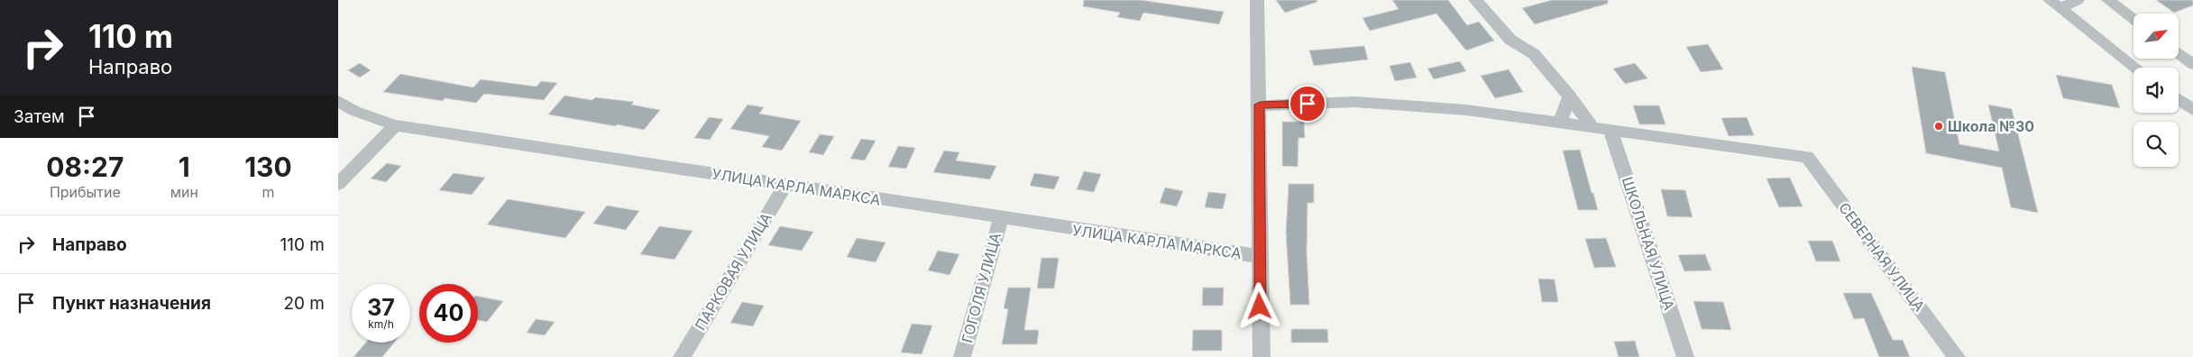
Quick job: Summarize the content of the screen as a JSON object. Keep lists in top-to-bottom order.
{
  "streets": {
    "street": [
      "УЛИЦА КАРЛА МАРКСА",
      "ШКОЛЬНАЯ УЛИЦА",
      "СЕВЕРНАЯ УЛИЦА",
      "ПАРКОВАЯ УЛИЦА",
      "ГОГОЛЯ УЛИЦА"
    ]
  },
  "crossings": [
    ["УЛИЦА КАРЛА МАРКСА", "ПАРКОВАЯ УЛИЦА"],
    ["УЛИЦА КАРЛА МАРКСА", "ГОГОЛЯ УЛИЦА"],
    ["ШКОЛЬНАЯ УЛИЦА", "СЕВЕРНАЯ УЛИЦА"]
  ],
  "places": ["Школа №30"],
  "north": "top right",
  "page": {
    "turn": ["110 m", "Направо"],
    "then": "Затем",
    "eta": [
      "08:27",
      "Прибытие",
      "1",
      "мин",
      "130",
      "m"
    ],
    "list": [
      {
        "name": "Направо",
        "value": "110 m"
      },
      {
        "name": "Пункт назначения",
        "value": "20 m"
      }
    ],
    "speed": "37 km/h",
    "limit": "40"
  }
}
